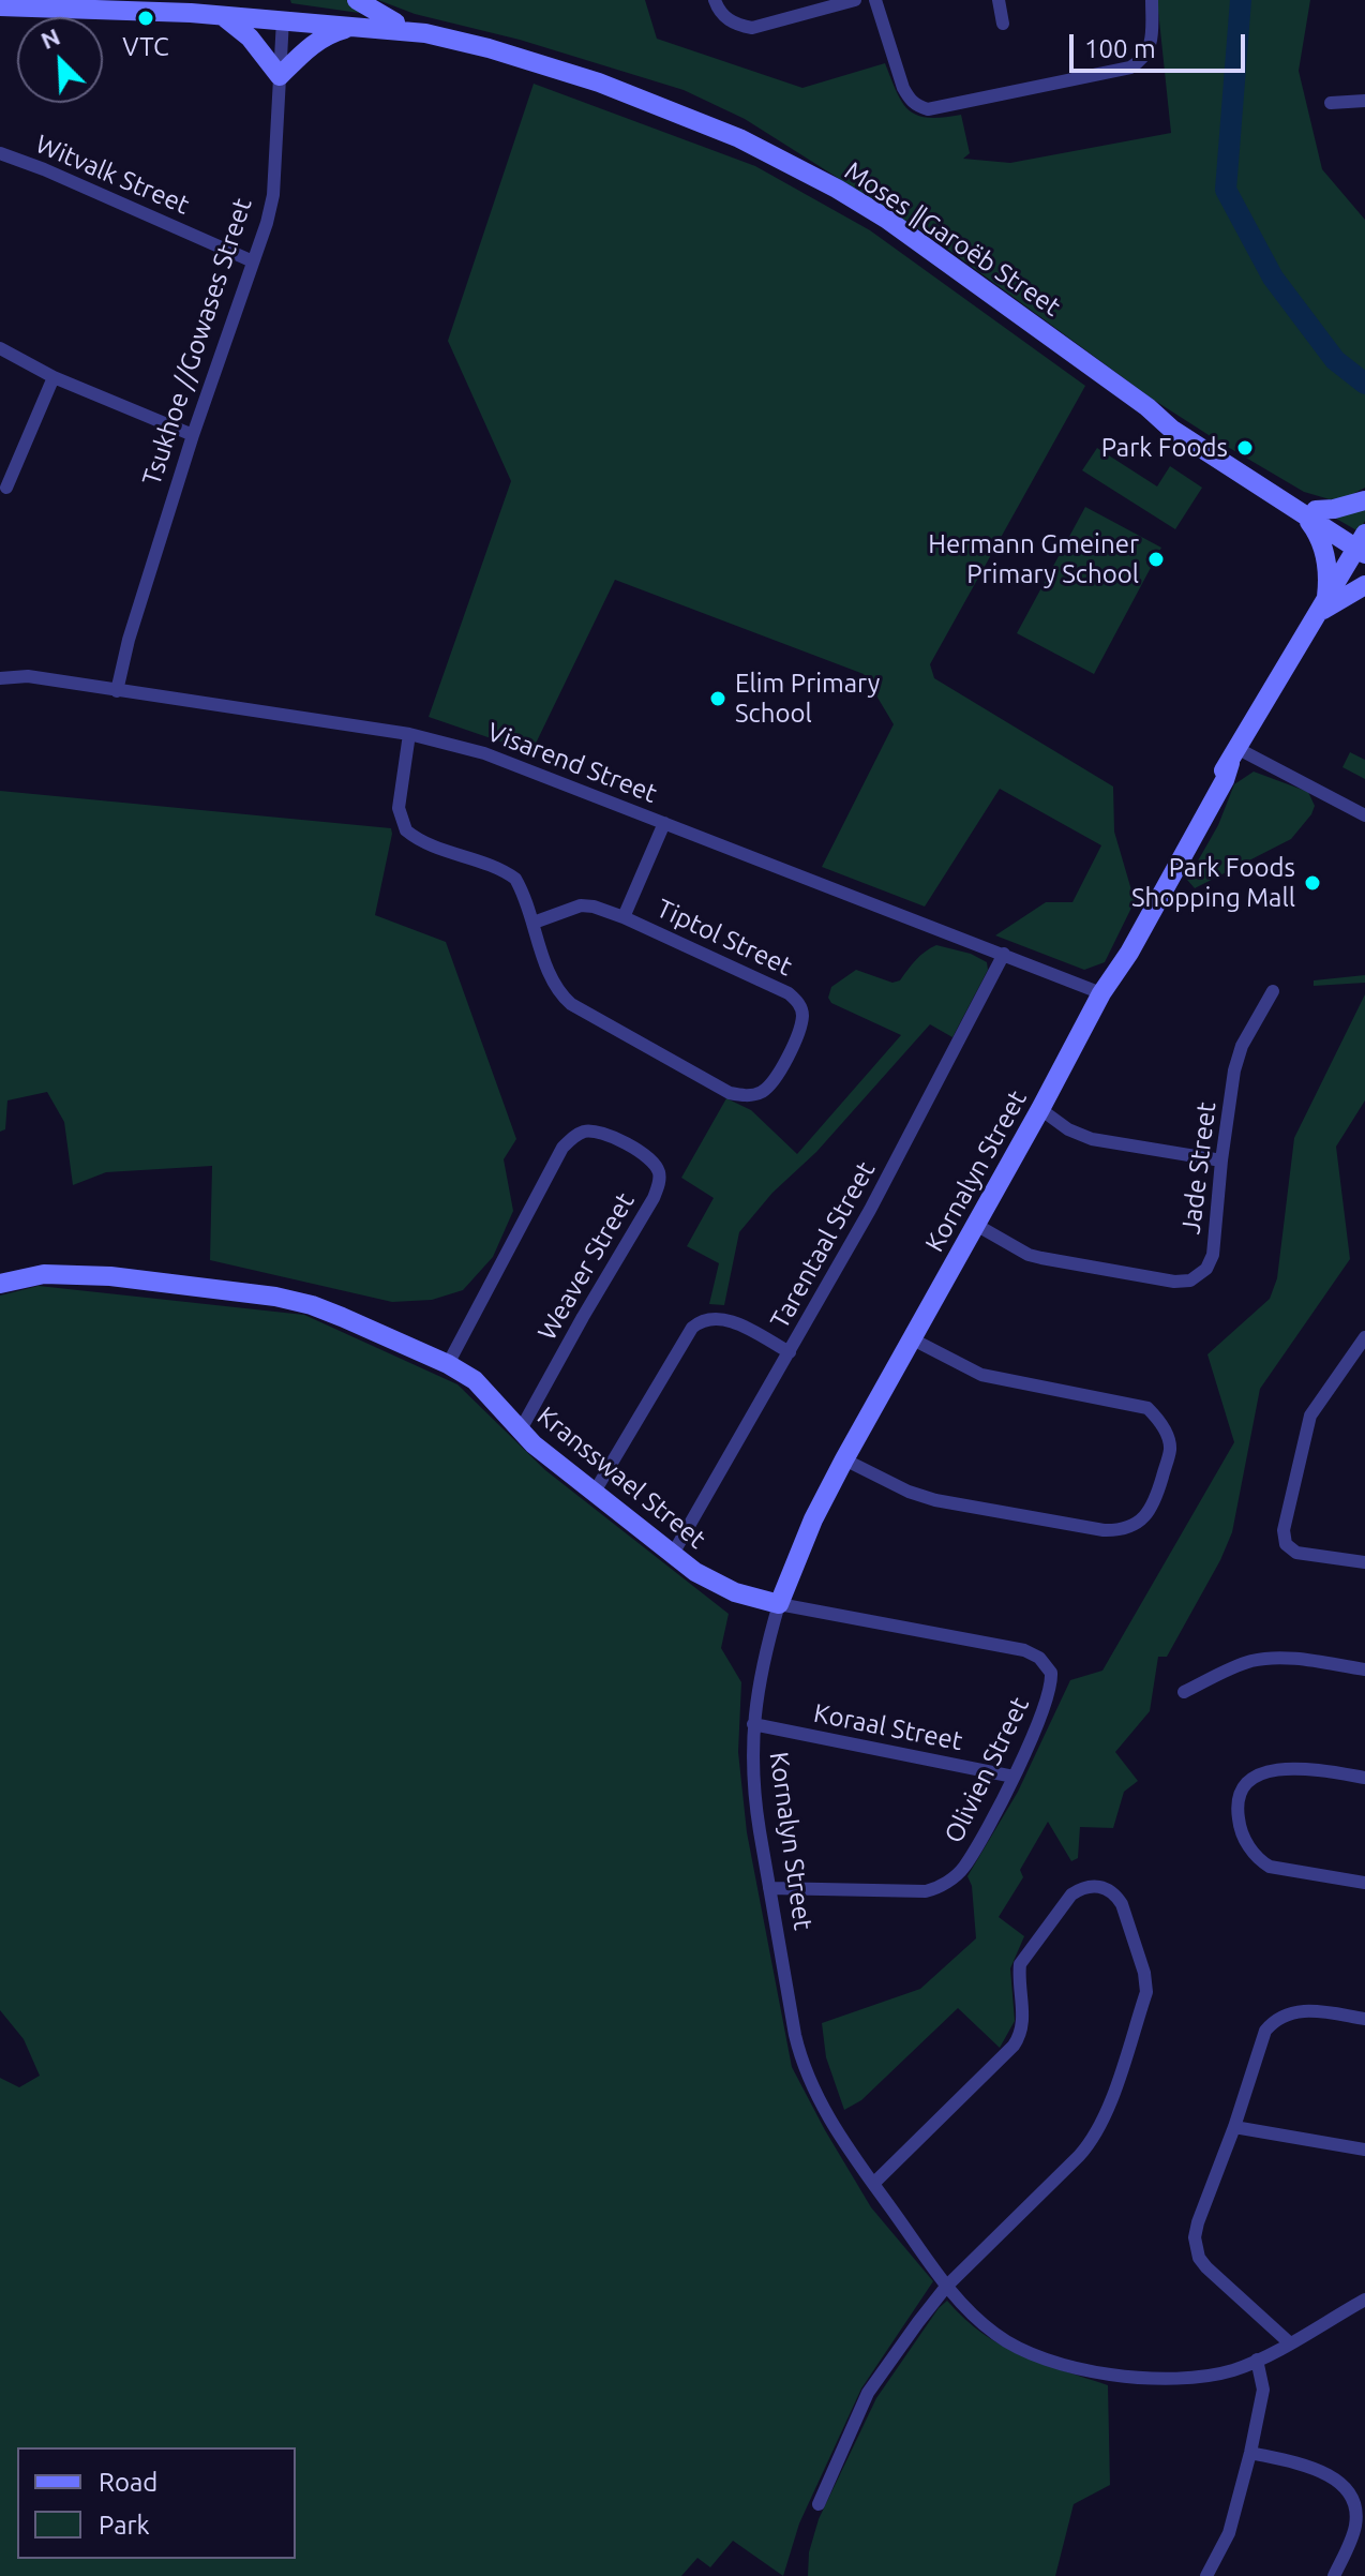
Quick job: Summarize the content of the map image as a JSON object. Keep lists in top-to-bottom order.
{
  "streets": {
    "main road": ["Moses ǁGaroëb Street", "Kornalyn Street", "Kransswael Street"],
    "street": [
      "Witvalk Street",
      "Tsukhoe //Gowases Street",
      "Visarend Street",
      "Tiptol Street",
      "Jade Street",
      "Tarentaal Street",
      "Weaver Street",
      "Koraal Street",
      "Olivien Street"
    ]
  },
  "crossings": [
    ["Witvalk Street", "Tsukhoe //Gowases Street"],
    ["Moses ǁGaroëb Street", "Tsukhoe //Gowases Street"],
    ["Moses ǁGaroëb Street", "Kornalyn Street"],
    ["Tsukhoe //Gowases Street", "Visarend Street"],
    ["Visarend Street", "Tiptol Street"],
    ["Visarend Street", "Kornalyn Street"],
    ["Visarend Street", "Tarentaal Street"],
    ["Jade Street", "Kornalyn Street"],
    ["Kornalyn Street", "Kransswael Street"],
    ["Kornalyn Street", "Koraal Street"],
    ["Kornalyn Street", "Olivien Street"],
    ["Tarentaal Street", "Kransswael Street"],
    ["Weaver Street", "Kransswael Street"],
    ["Kransswael Street", "Olivien Street"],
    ["Koraal Street", "Olivien Street"]
  ],
  "places": [
    "VTC",
    "Park Foods",
    "Hermann Gmeiner Primary School",
    "Elim Primary School",
    "Park Foods Shopping Mall"
  ],
  "legend": ["Road", "Park"],
  "scale_bar": "100 m",
  "north": "top left"
}
